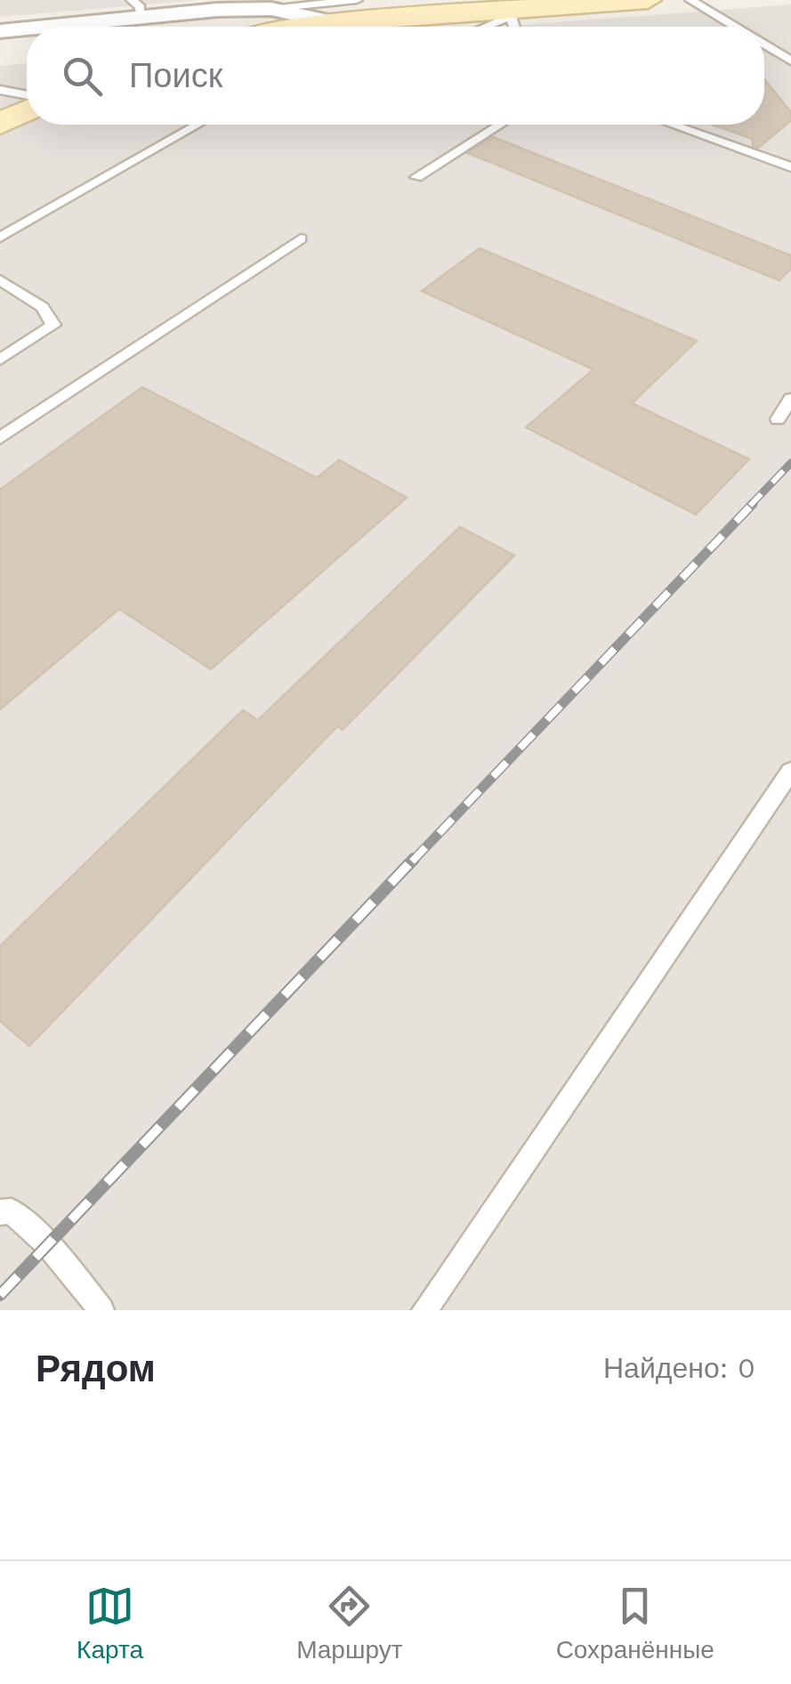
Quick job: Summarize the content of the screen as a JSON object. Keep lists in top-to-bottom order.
{
  "page": {
    "search": "Поиск",
    "heading": ["Рядом", "Найдено: 0"],
    "nav": ["Карта", "Маршрут", "Сохранённые"]
  }
}
